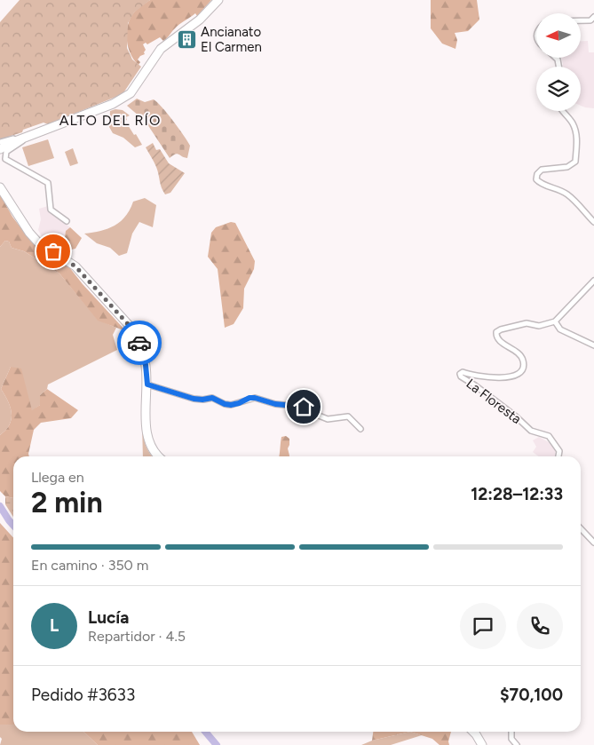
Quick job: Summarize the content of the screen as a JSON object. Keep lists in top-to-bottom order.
{
  "streets": {
    "street": ["La Floresta"]
  },
  "districts": ["ALTO DEL RÍO"],
  "places": {
    "building": ["Ancianato El Carmen"]
  },
  "north": "left",
  "page": {
    "heading": ["2 min", "Llega en", "12:28–12:33"],
    "panel": [
      "Lucía",
      "Repartidor · 4.5",
      "Pedido #3633",
      "$70,100"
    ],
    "bar": "En camino · 350 m",
    "round": "L"
  }
}
